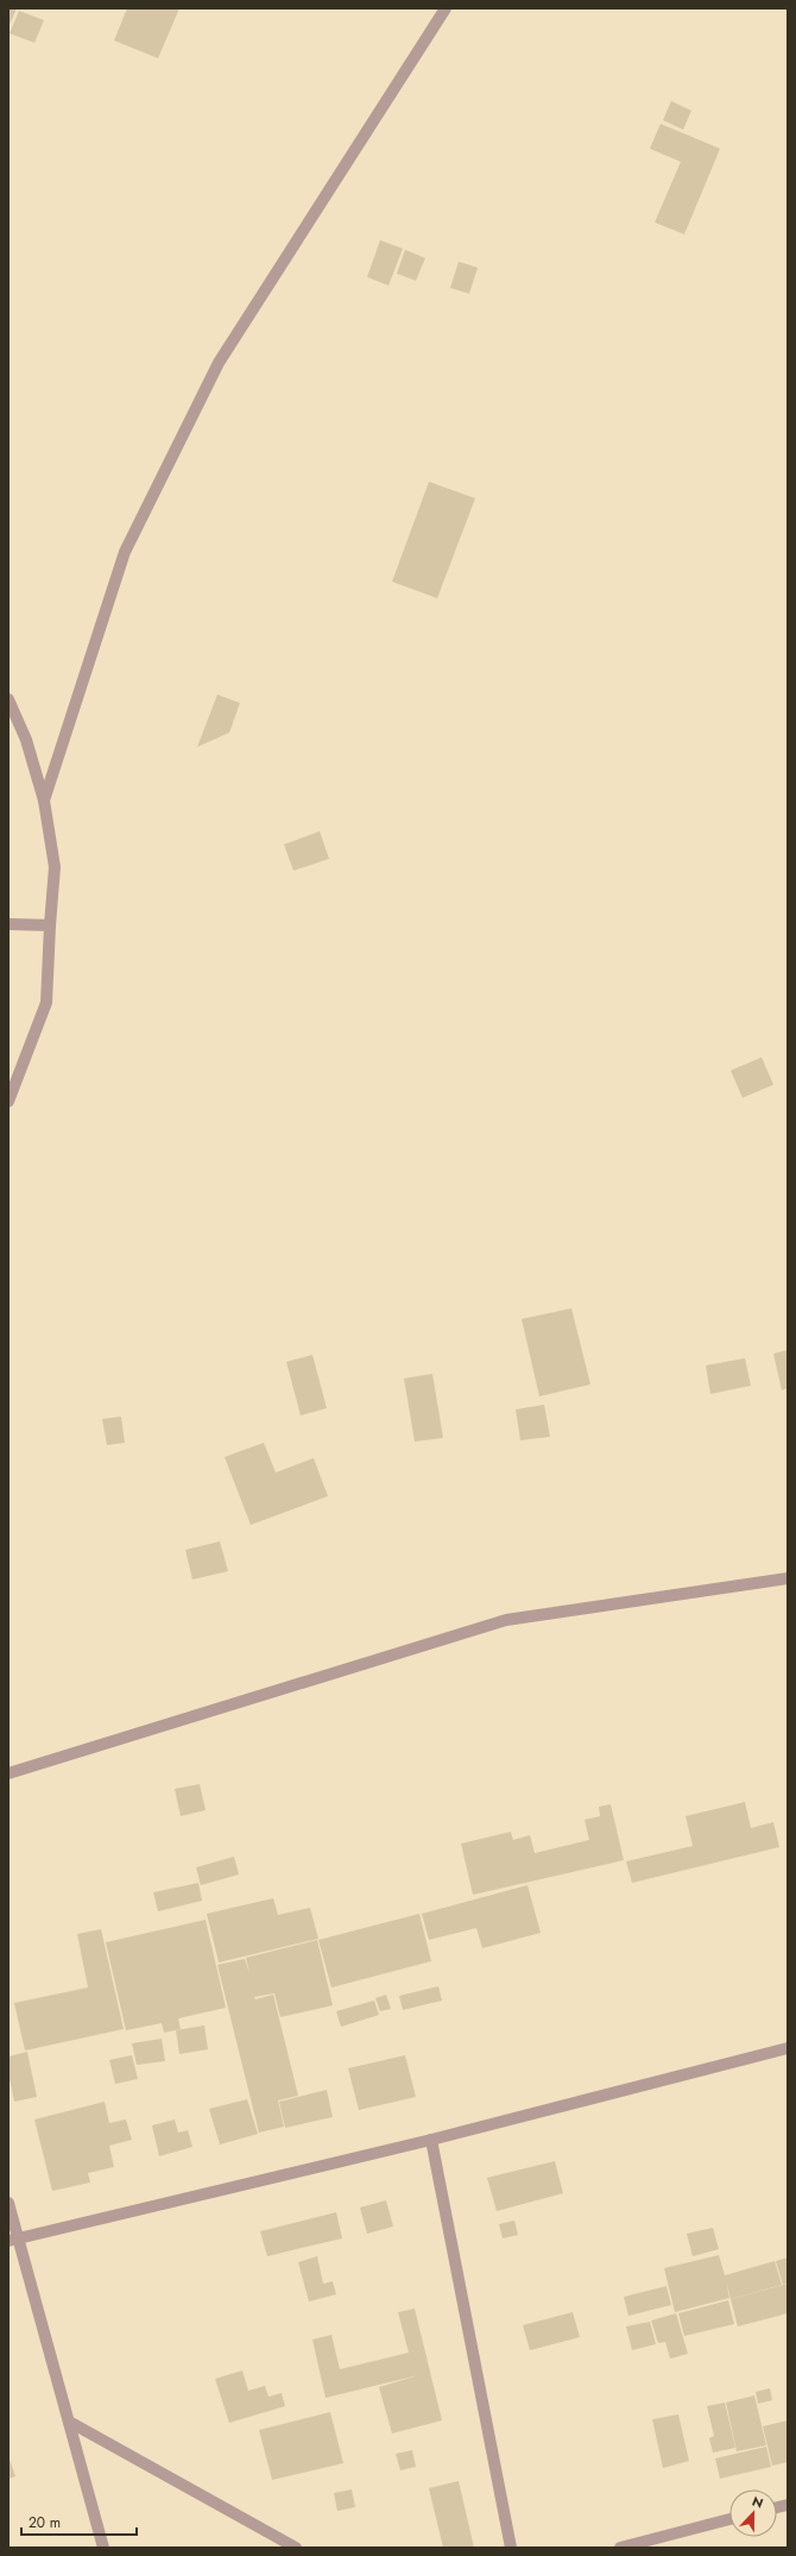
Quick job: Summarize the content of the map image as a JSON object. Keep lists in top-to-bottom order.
{
  "scale_bar": "20 m",
  "north": "top"
}
